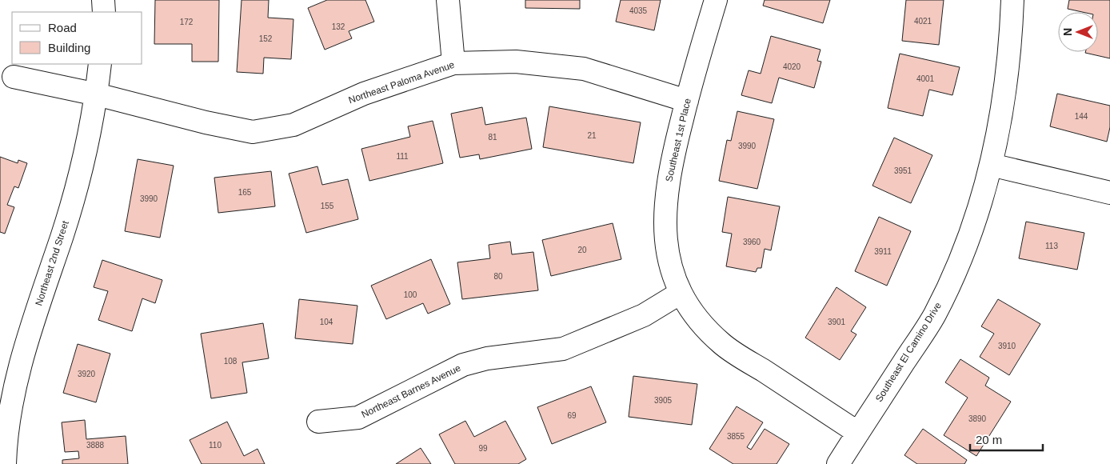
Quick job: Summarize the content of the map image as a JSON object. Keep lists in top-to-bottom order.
{
  "streets": {
    "street": [
      "Northeast Paloma Avenue",
      "Southeast 1st Place",
      "Northeast 2nd Street",
      "Southeast El Camino Drive",
      "Northeast Barnes Avenue"
    ]
  },
  "crossings": [
    ["Northeast Paloma Avenue", "Southeast 1st Place"],
    ["Northeast Paloma Avenue", "Northeast 2nd Street"],
    ["Southeast 1st Place", "Southeast El Camino Drive"],
    ["Southeast 1st Place", "Northeast Barnes Avenue"]
  ],
  "house_numbers": [
    "4035",
    "4021",
    "172",
    "132",
    "152",
    "4020",
    "4001",
    "144",
    "21",
    "81",
    "3990",
    "111",
    "3951",
    "165",
    "3990",
    "155",
    "3960",
    "113",
    "20",
    "3911",
    "80",
    "100",
    "104",
    "3901",
    "3910",
    "108",
    "3920",
    "3905",
    "69",
    "3890",
    "3855",
    "3888",
    "110",
    "99"
  ],
  "legend": ["Road", "Building"],
  "scale_bar": "20 m",
  "north": "left"
}
